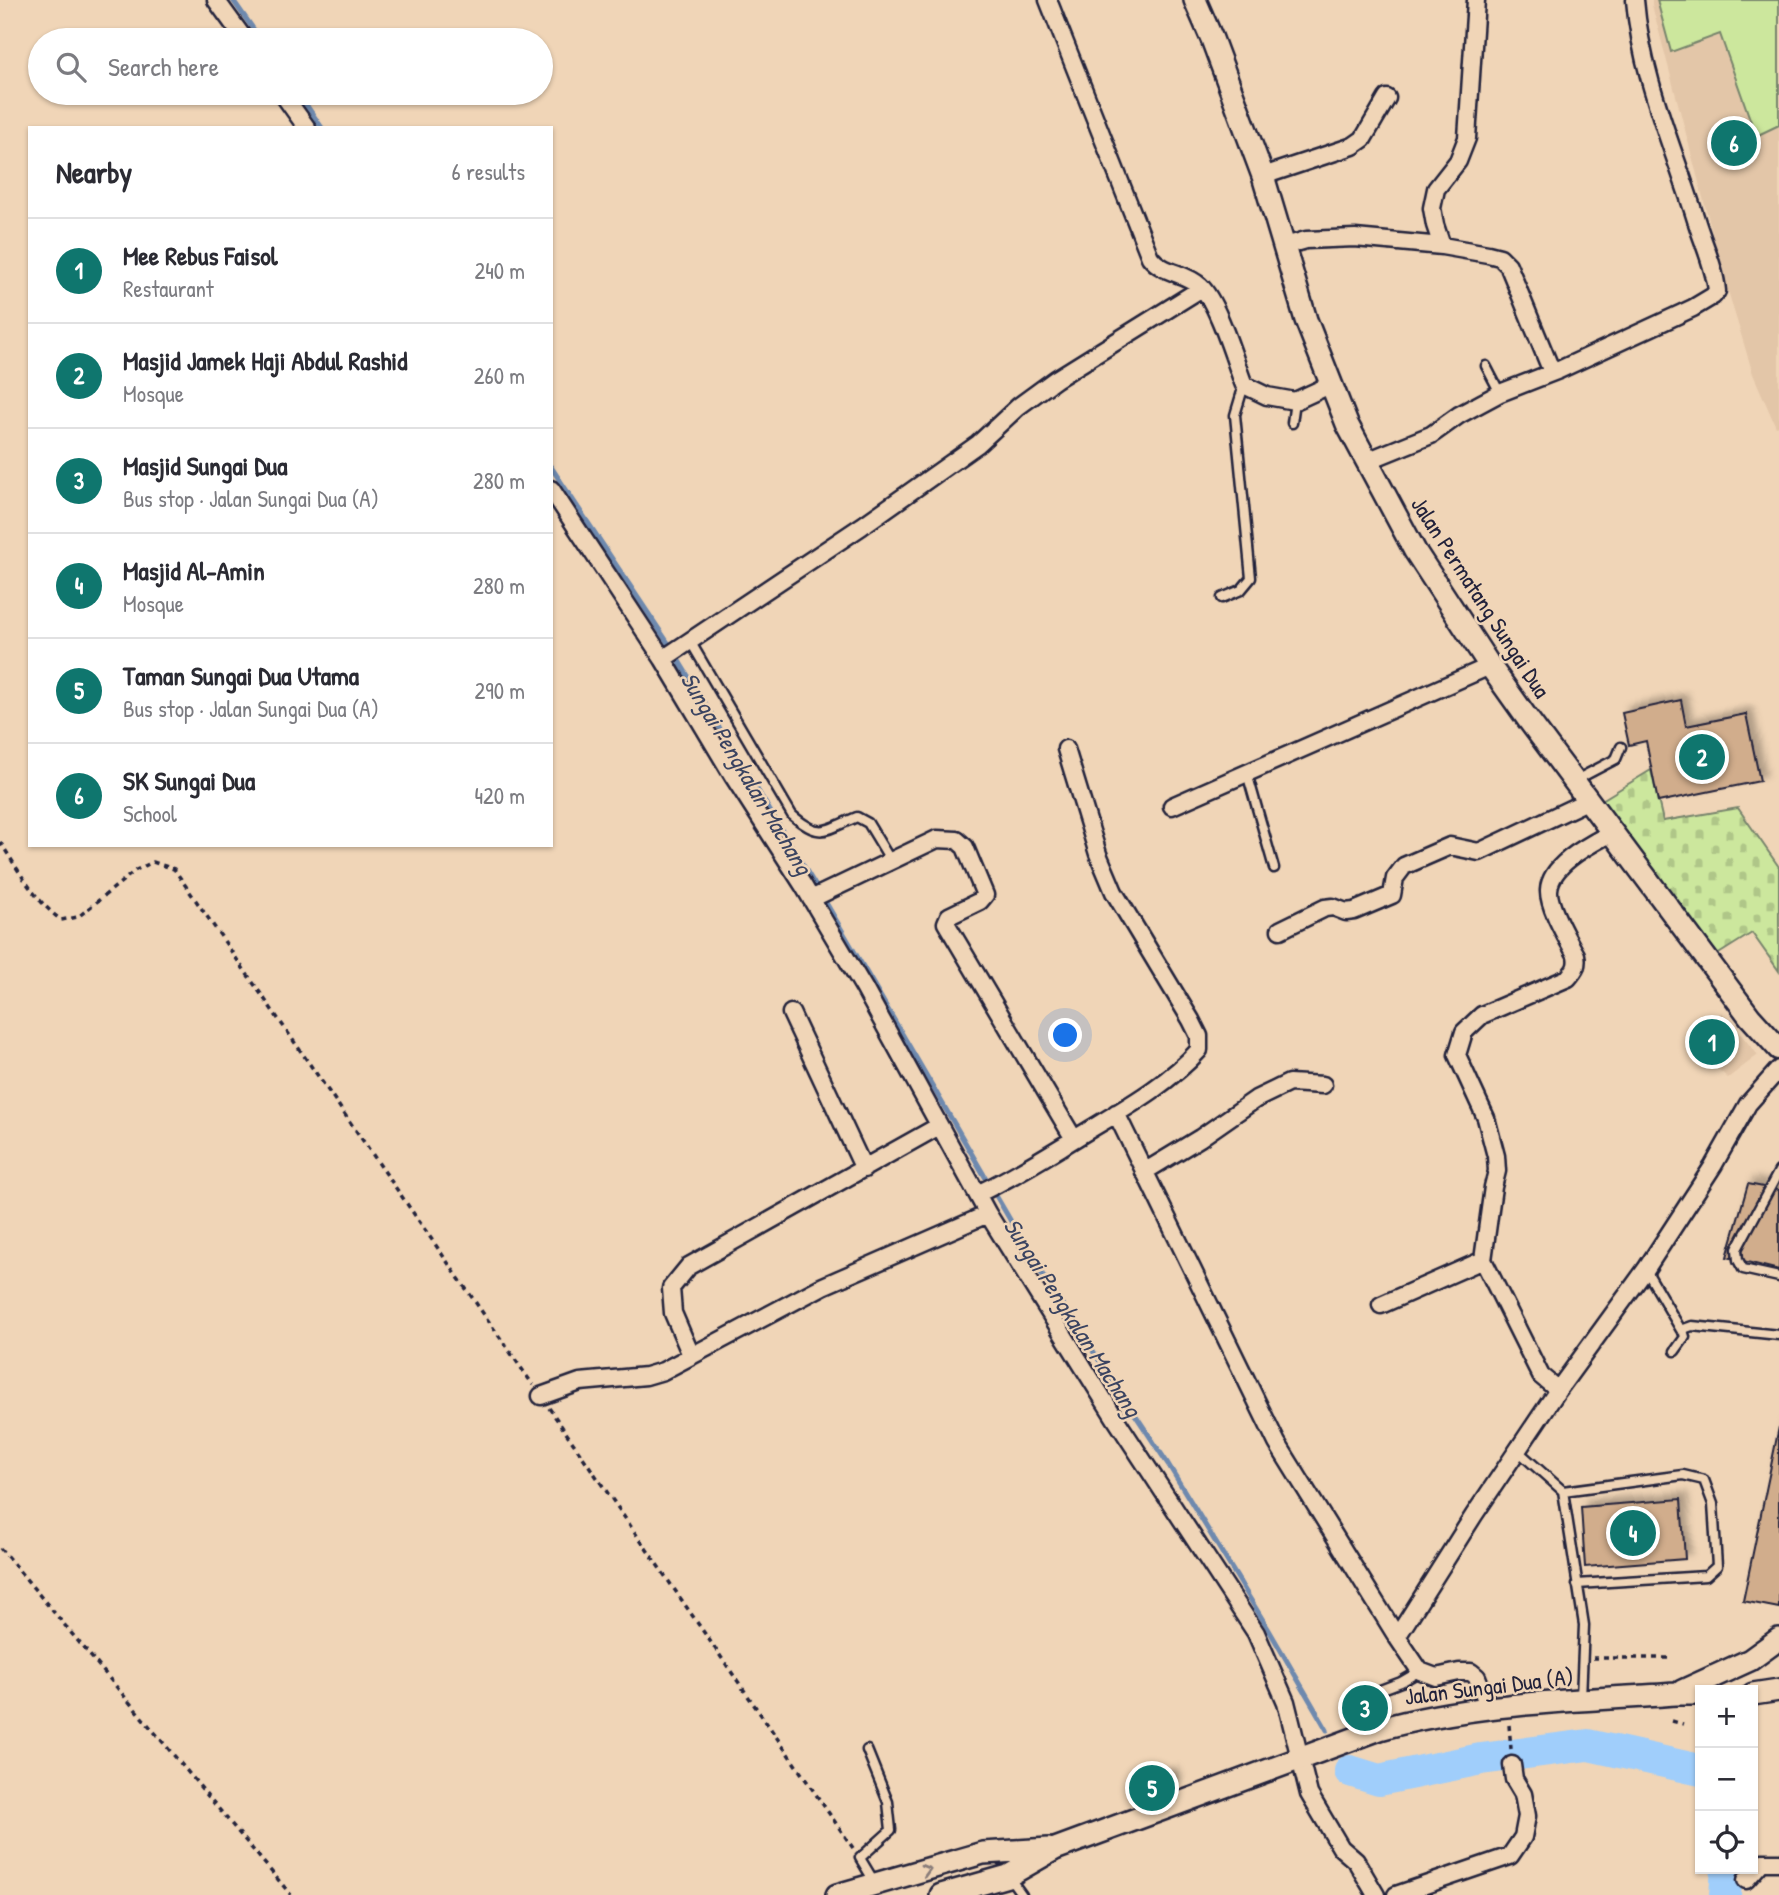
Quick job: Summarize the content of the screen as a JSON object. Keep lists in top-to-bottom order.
{
  "streets": {
    "main road": ["Jalan Permatang Sungai Dua", "Jalan Sungai Dua (A)"]
  },
  "water": ["Sungai Pengkalan Machang"],
  "page": {
    "search": "Search here",
    "pins": [
      "6",
      "2",
      "1",
      "4",
      "3",
      "5"
    ],
    "heading": ["Nearby", "6 results"],
    "list": [
      {
        "mark": "1",
        "name": "Mee Rebus Faisol",
        "note": "Restaurant",
        "value": "240 m"
      },
      {
        "mark": "2",
        "name": "Masjid Jamek Haji Abdul Rashid",
        "note": "Mosque",
        "value": "260 m"
      },
      {
        "mark": "3",
        "name": "Masjid Sungai Dua",
        "note": "Bus stop · Jalan Sungai Dua (A)",
        "value": "280 m"
      },
      {
        "mark": "4",
        "name": "Masjid Al-Amin",
        "note": "Mosque",
        "value": "280 m"
      },
      {
        "mark": "5",
        "name": "Taman Sungai Dua Utama",
        "note": "Bus stop · Jalan Sungai Dua (A)",
        "value": "290 m"
      },
      {
        "mark": "6",
        "name": "SK Sungai Dua",
        "note": "School",
        "value": "420 m"
      }
    ],
    "map_buttons": ["+", "−"]
  }
}
